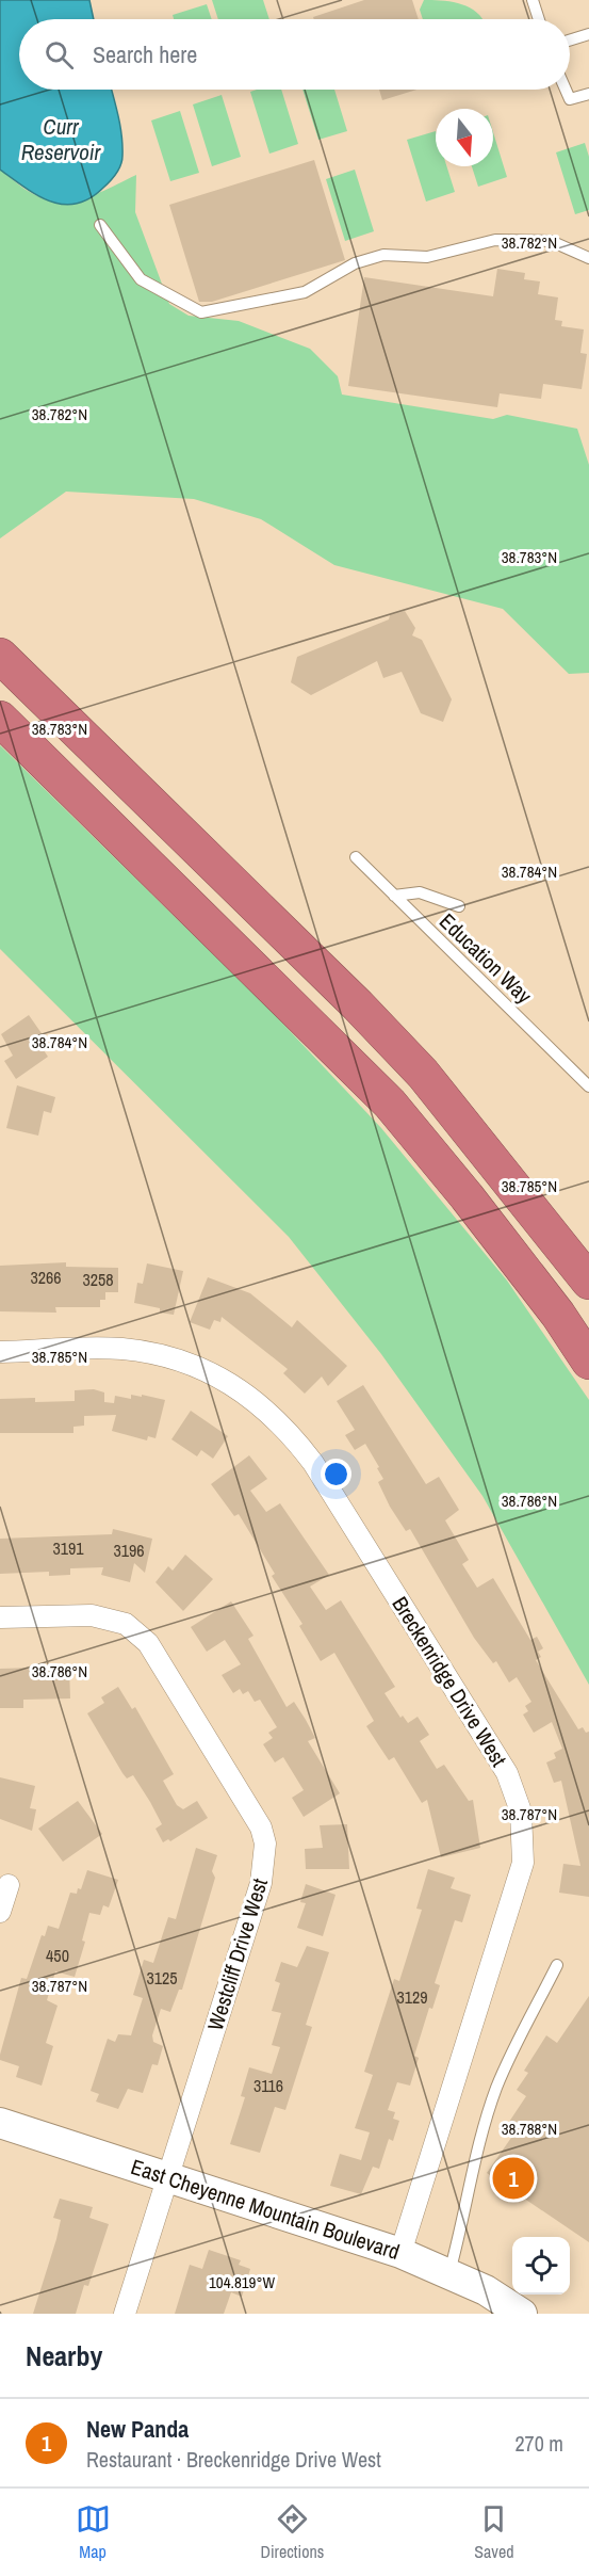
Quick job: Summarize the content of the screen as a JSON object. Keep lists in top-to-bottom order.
{
  "streets": {
    "street": ["Breckenridge Drive West", "Westcliff Drive West", "East Cheyenne Mountain Boulevard"],
    "lane": ["Education Way"]
  },
  "crossings": [
    ["Breckenridge Drive West", "East Cheyenne Mountain Boulevard"],
    ["Westcliff Drive West", "East Cheyenne Mountain Boulevard"]
  ],
  "water": ["Curr Reservoir"],
  "house_numbers": [
    "3266",
    "3258",
    "3191",
    "3196",
    "450",
    "3125",
    "3129",
    "3116"
  ],
  "north": "bottom",
  "page": {
    "search": "Search here",
    "pins": "1",
    "heading": "Nearby",
    "list": [
      {
        "mark": "1",
        "name": "New Panda",
        "note": "Restaurant · Breckenridge Drive West",
        "value": "270 m"
      }
    ],
    "nav": ["Map", "Directions", "Saved"]
  },
  "coordinates": [
    "38.782°N",
    "38.783°N",
    "38.784°N",
    "38.785°N",
    "38.786°N",
    "38.787°N",
    "38.788°N",
    "104.819°W"
  ]
}
